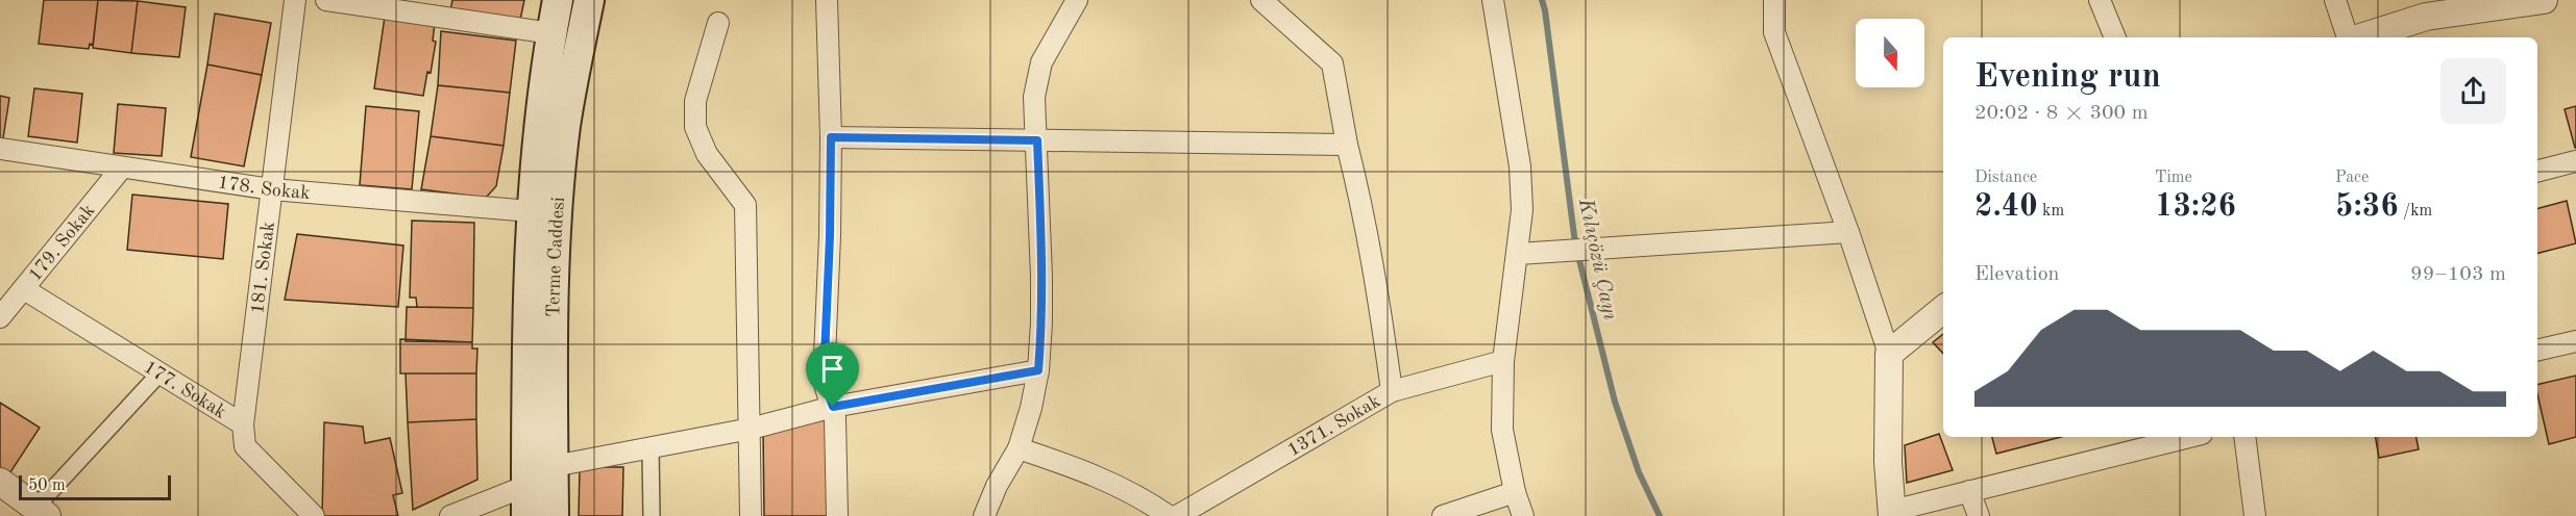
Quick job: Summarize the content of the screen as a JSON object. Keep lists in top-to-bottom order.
{
  "streets": {
    "main road": ["Terme Caddesi"],
    "street": [
      "178. Sokak",
      "179. Sokak",
      "181. Sokak",
      "177. Sokak",
      "1371. Sokak"
    ]
  },
  "crossings": [
    ["178. Sokak", "179. Sokak"],
    ["178. Sokak", "Terme Caddesi"],
    ["178. Sokak", "181. Sokak"],
    ["179. Sokak", "177. Sokak"],
    ["181. Sokak", "177. Sokak"]
  ],
  "water": ["Kılıçözü Çayı"],
  "scale_bar": "50 m",
  "north": "bottom",
  "page": {
    "heading": ["Evening run", "20:02 · 8 × 300 m"],
    "stats": [
      ["Distance", "2.40 km"],
      ["Time", "13:26"],
      ["Pace", "5:36 /km"]
    ],
    "chart": ["Elevation", "99–103 m"],
    "scale": "50 m"
  }
}
